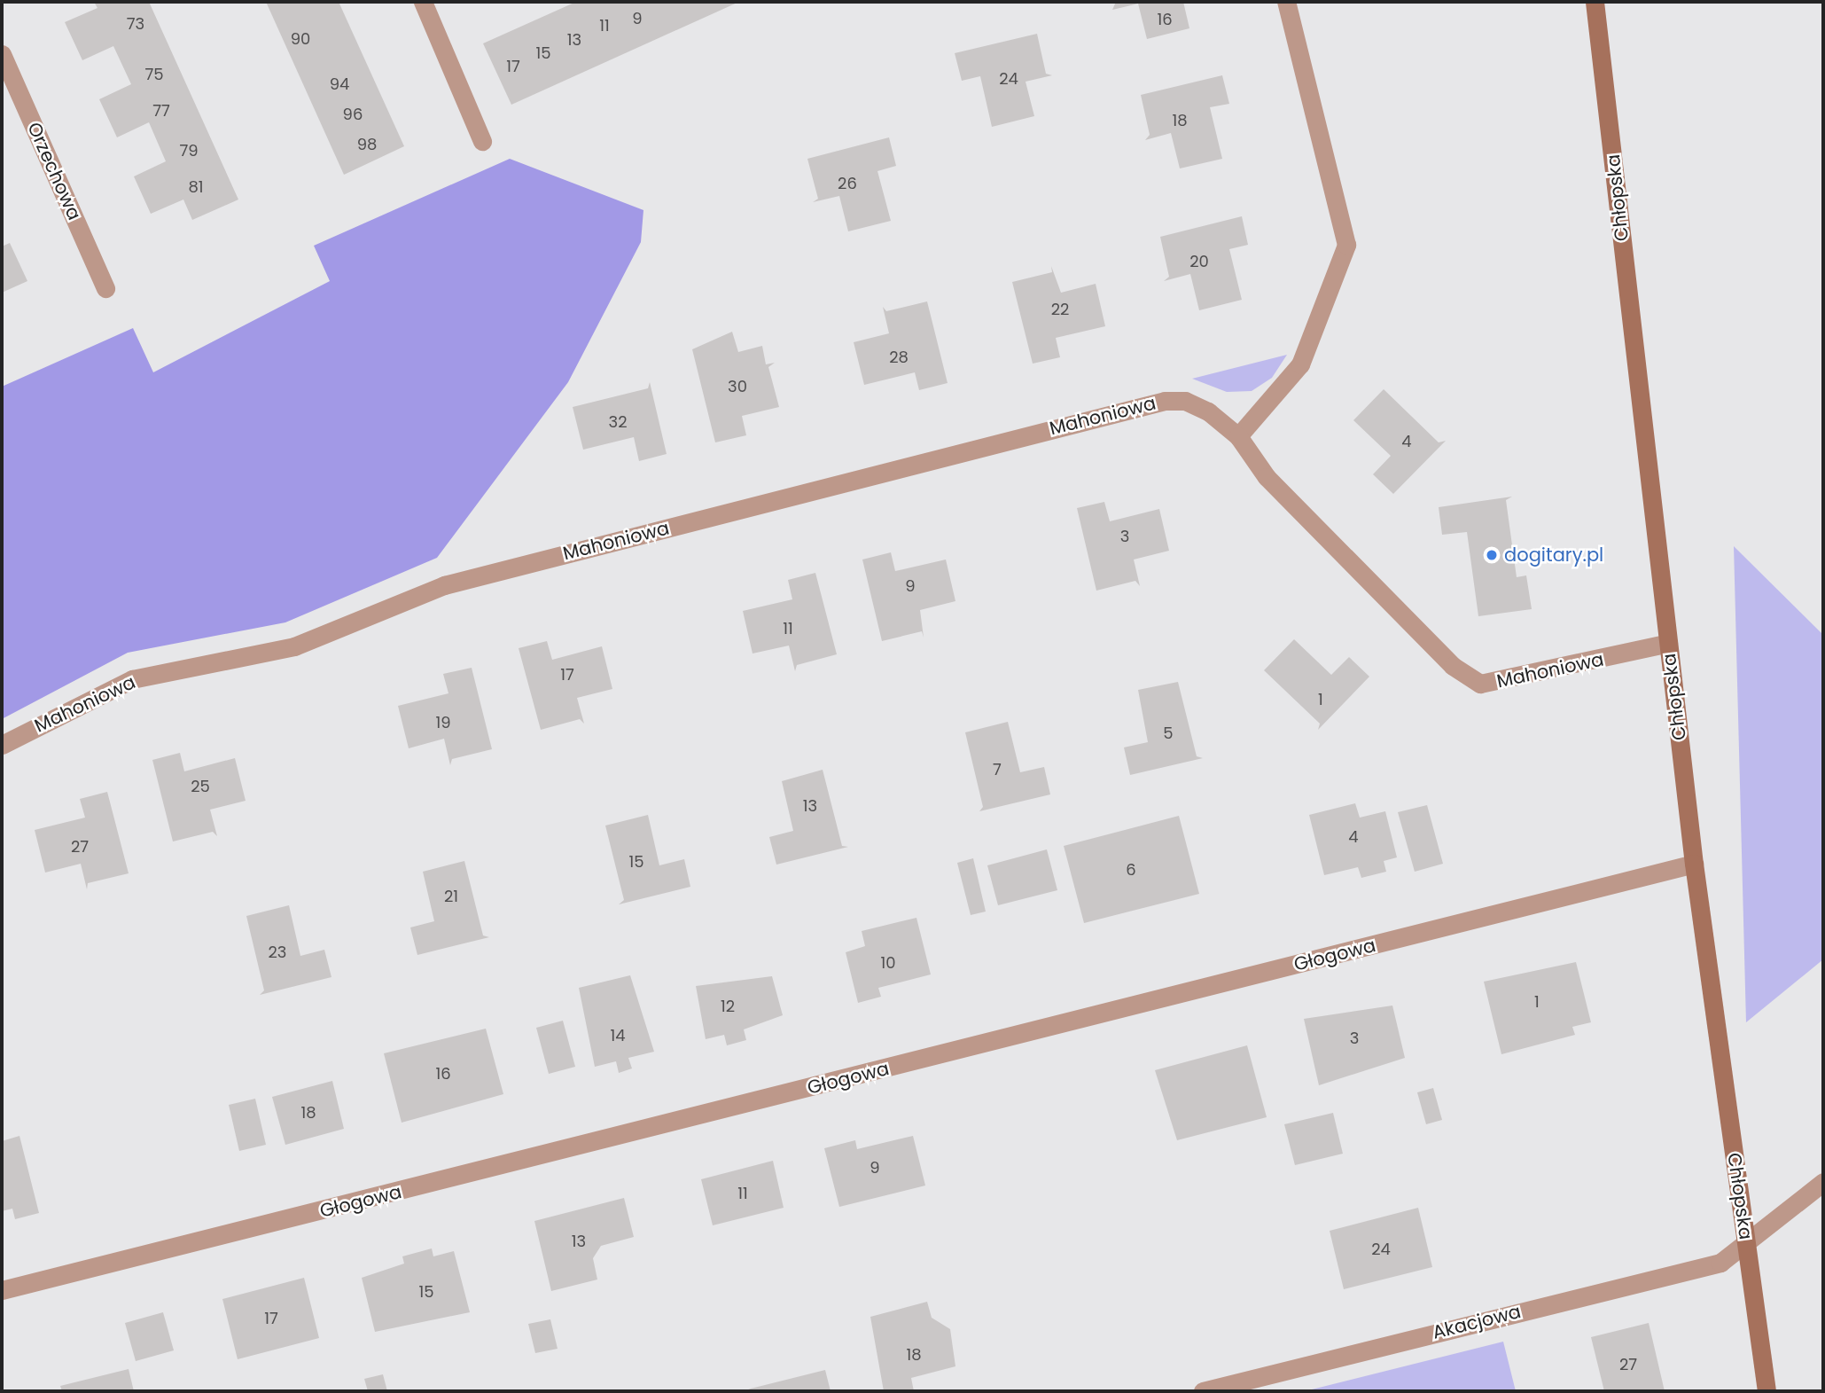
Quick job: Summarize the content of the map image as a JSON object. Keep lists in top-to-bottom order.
{
  "streets": {
    "street": [
      "Orzechowa",
      "Chłopska",
      "Mahoniowa",
      "Głogowa",
      "Akacjowa"
    ]
  },
  "crossings": [
    ["Chłopska", "Mahoniowa"],
    ["Chłopska", "Głogowa"],
    ["Chłopska", "Akacjowa"]
  ],
  "places": ["dogitary.pl"],
  "house_numbers": [
    "9",
    "16",
    "73",
    "11",
    "90",
    "13",
    "15",
    "17",
    "75",
    "24",
    "94",
    "77",
    "96",
    "18",
    "98",
    "79",
    "26",
    "81",
    "20",
    "22",
    "28",
    "30",
    "32",
    "4",
    "3",
    "9",
    "11",
    "17",
    "1",
    "19",
    "5",
    "7",
    "25",
    "13",
    "4",
    "27",
    "15",
    "6",
    "21",
    "23",
    "10",
    "1",
    "12",
    "14",
    "3",
    "16",
    "18",
    "9",
    "11",
    "13",
    "24",
    "15",
    "17",
    "18",
    "27"
  ]
}
